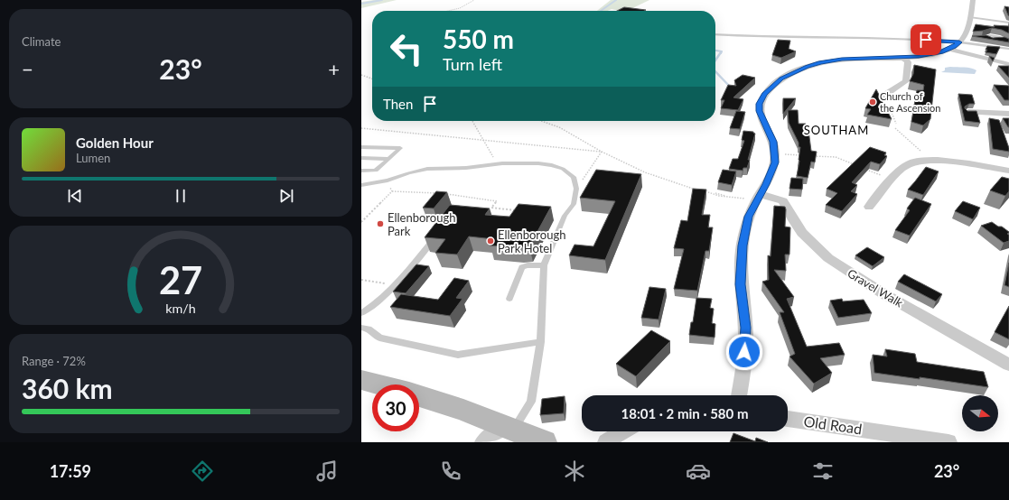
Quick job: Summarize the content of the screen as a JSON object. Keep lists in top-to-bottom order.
{
  "streets": {
    "street": ["Gravel Walk", "Old Road"]
  },
  "districts": ["SOUTHAM"],
  "places": ["Church of the Ascension", "Ellenborough Park", "Ellenborough Park Hotel"],
  "north": "right",
  "page": {
    "tile": [
      "Climate",
      ["Range · 72%", "360 km"]
    ],
    "turn": ["550 m", "Turn left"],
    "heat": ["−", "23°", "+"],
    "then": "Then",
    "song": ["Golden Hour", "Lumen"],
    "limit": "30",
    "trip": "18:01 · 2 min · 580 m",
    "tabs": ["17:59", "23°"],
    "gauge": ["27", "km/h"]
  }
}
